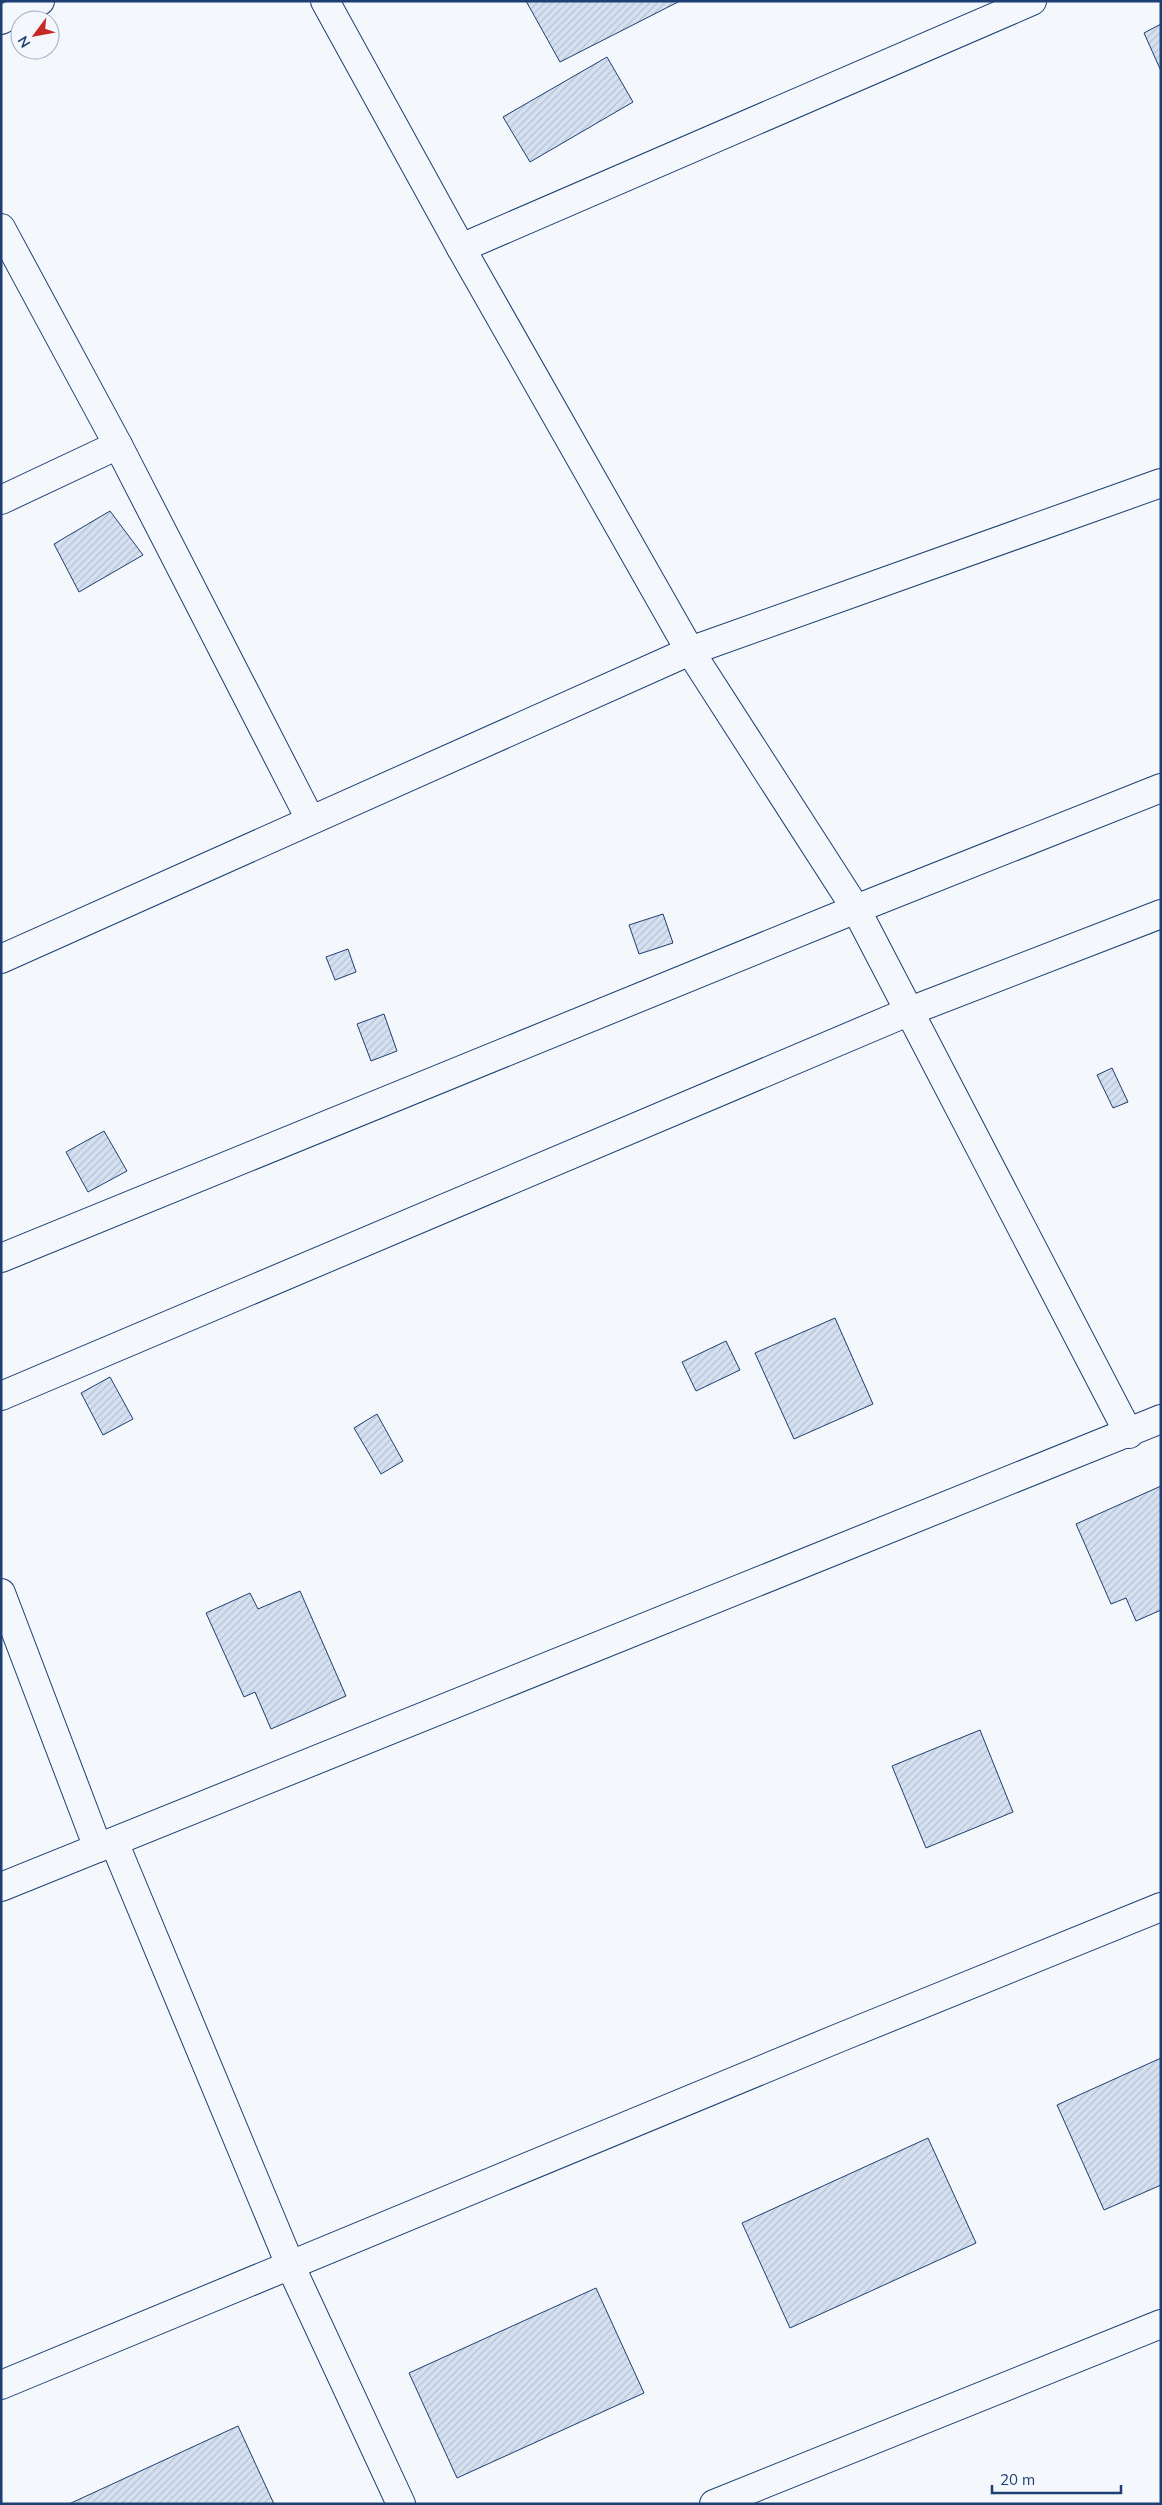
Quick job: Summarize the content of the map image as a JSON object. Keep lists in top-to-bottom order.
{
  "scale_bar": "20 m",
  "north": "bottom left"
}
